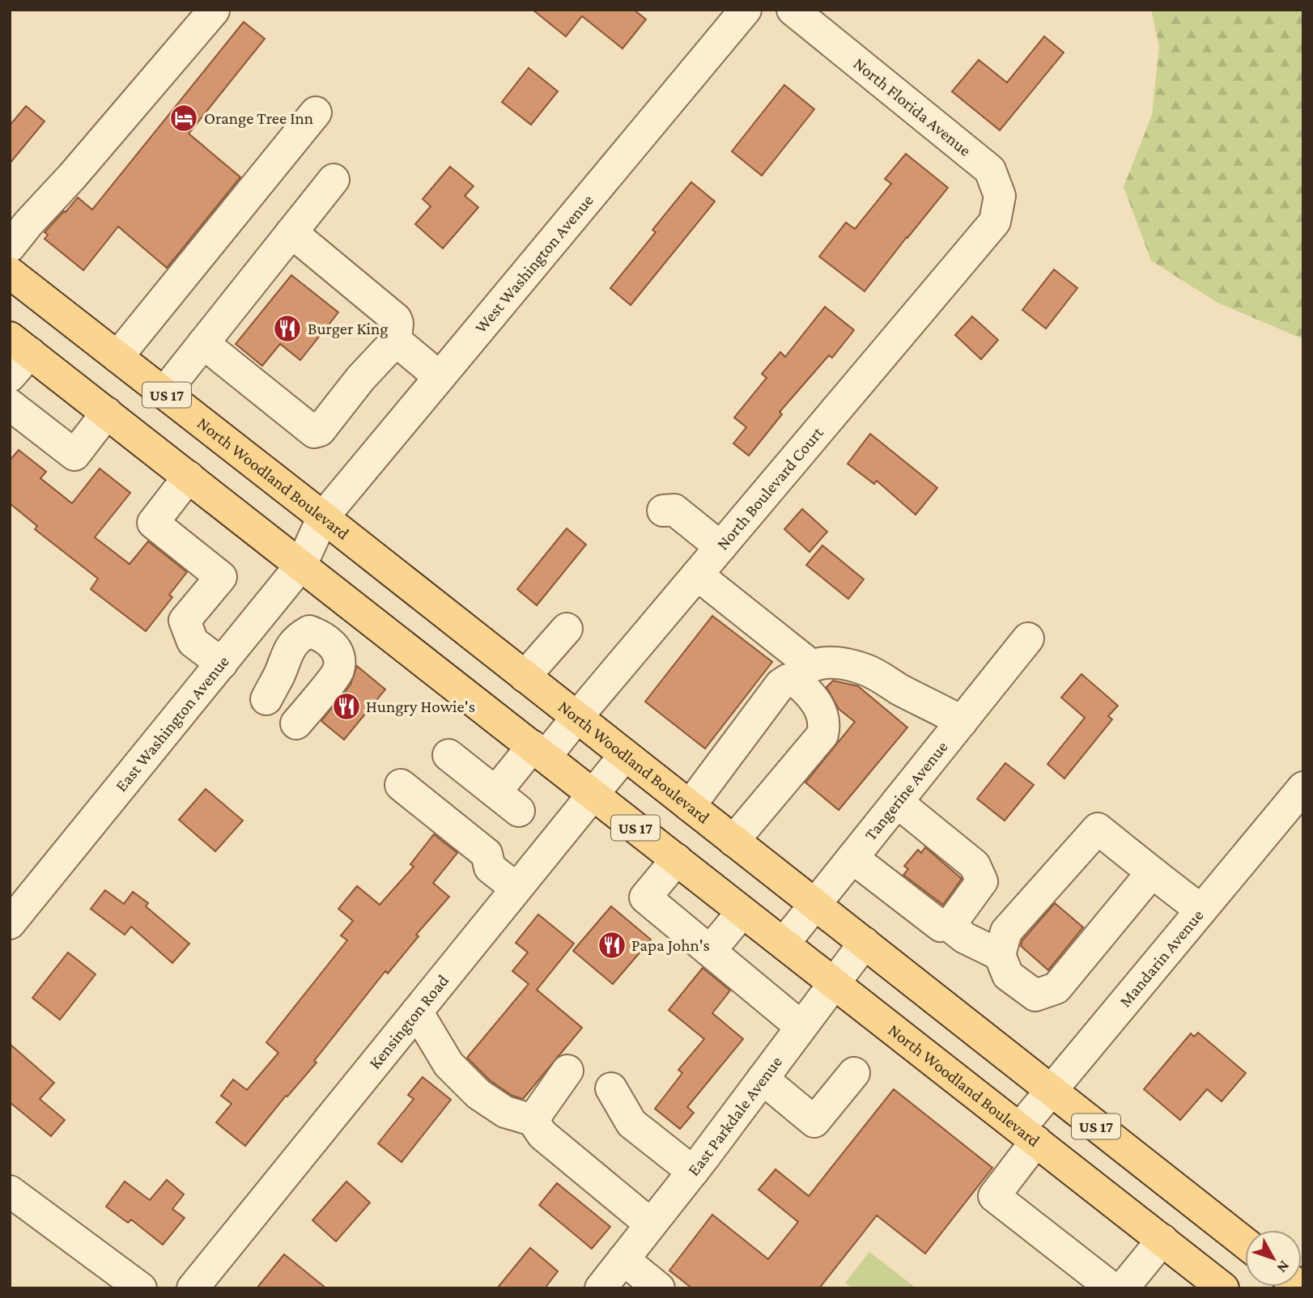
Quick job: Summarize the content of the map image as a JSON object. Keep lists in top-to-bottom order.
{
  "streets": {
    "main road": ["US 17", "North Woodland Boulevard"],
    "street": [
      "North Florida Avenue",
      "West Washington Avenue",
      "North Boulevard Court",
      "East Washington Avenue",
      "Tangerine Avenue",
      "Mandarin Avenue",
      "Kensington Road",
      "East Parkdale Avenue"
    ]
  },
  "crossings": [
    ["North Florida Avenue", "North Boulevard Court"],
    ["West Washington Avenue", "North Woodland Boulevard"],
    ["West Washington Avenue", "East Washington Avenue"],
    ["North Woodland Boulevard", "North Boulevard Court"],
    ["North Woodland Boulevard", "East Washington Avenue"],
    ["North Woodland Boulevard", "Tangerine Avenue"],
    ["North Woodland Boulevard", "Mandarin Avenue"],
    ["North Woodland Boulevard", "Kensington Road"],
    ["North Woodland Boulevard", "East Parkdale Avenue"]
  ],
  "places": {
    "hotel": ["Orange Tree Inn"],
    "restaurant": ["Burger King", "Hungry Howie's", "Papa John's"]
  },
  "north": "bottom right"
}
